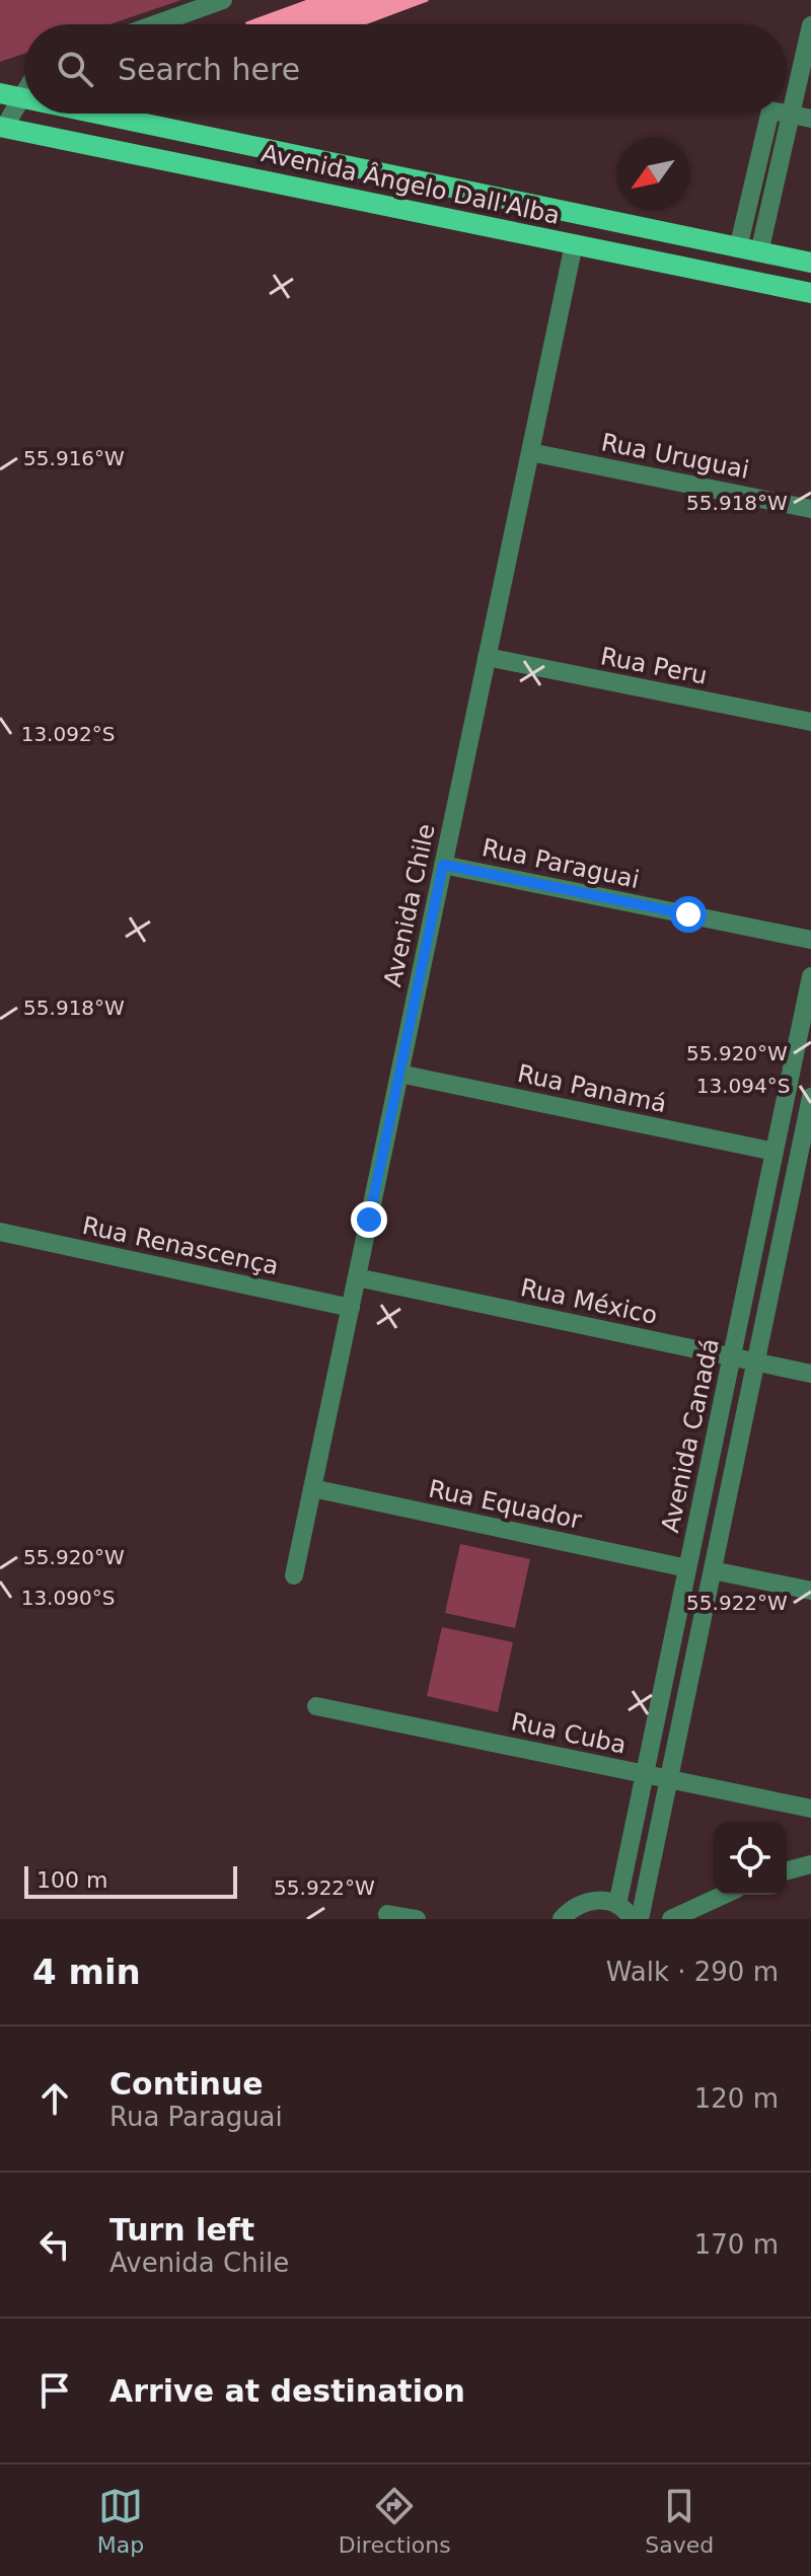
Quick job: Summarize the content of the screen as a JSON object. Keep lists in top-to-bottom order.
{
  "streets": {
    "main road": ["Avenida Ângelo Dall'Alba"],
    "street": [
      "Rua Uruguai",
      "Rua Peru",
      "Rua Paraguai",
      "Avenida Chile",
      "Rua Panamá",
      "Rua Renascença",
      "Rua México",
      "Avenida Canadá",
      "Rua Equador",
      "Rua Cuba"
    ]
  },
  "crossings": [
    ["Avenida Ângelo Dall'Alba", "Avenida Chile"],
    ["Rua Uruguai", "Avenida Chile"],
    ["Rua Peru", "Avenida Chile"],
    ["Rua Paraguai", "Avenida Chile"],
    ["Avenida Chile", "Rua Panamá"],
    ["Avenida Chile", "Rua Renascença"],
    ["Avenida Chile", "Rua México"],
    ["Avenida Chile", "Rua Equador"],
    ["Rua Panamá", "Avenida Canadá"],
    ["Rua México", "Avenida Canadá"],
    ["Avenida Canadá", "Rua Equador"],
    ["Avenida Canadá", "Rua Cuba"]
  ],
  "scale_bar": "100 m",
  "north": "bottom left",
  "page": {
    "search": "Search here",
    "scale": "100 m",
    "heading": ["4 min", "Walk · 290 m"],
    "list": [
      ["Continue", "Rua Paraguai", "120 m"],
      ["Turn left", "Avenida Chile", "170 m"],
      "Arrive at destination"
    ],
    "nav": ["Map", "Directions", "Saved"]
  },
  "coordinates": [
    "55.916°W",
    "55.918°W",
    "13.092°S",
    "55.920°W",
    "13.094°S",
    "13.090°S",
    "55.922°W"
  ]
}
